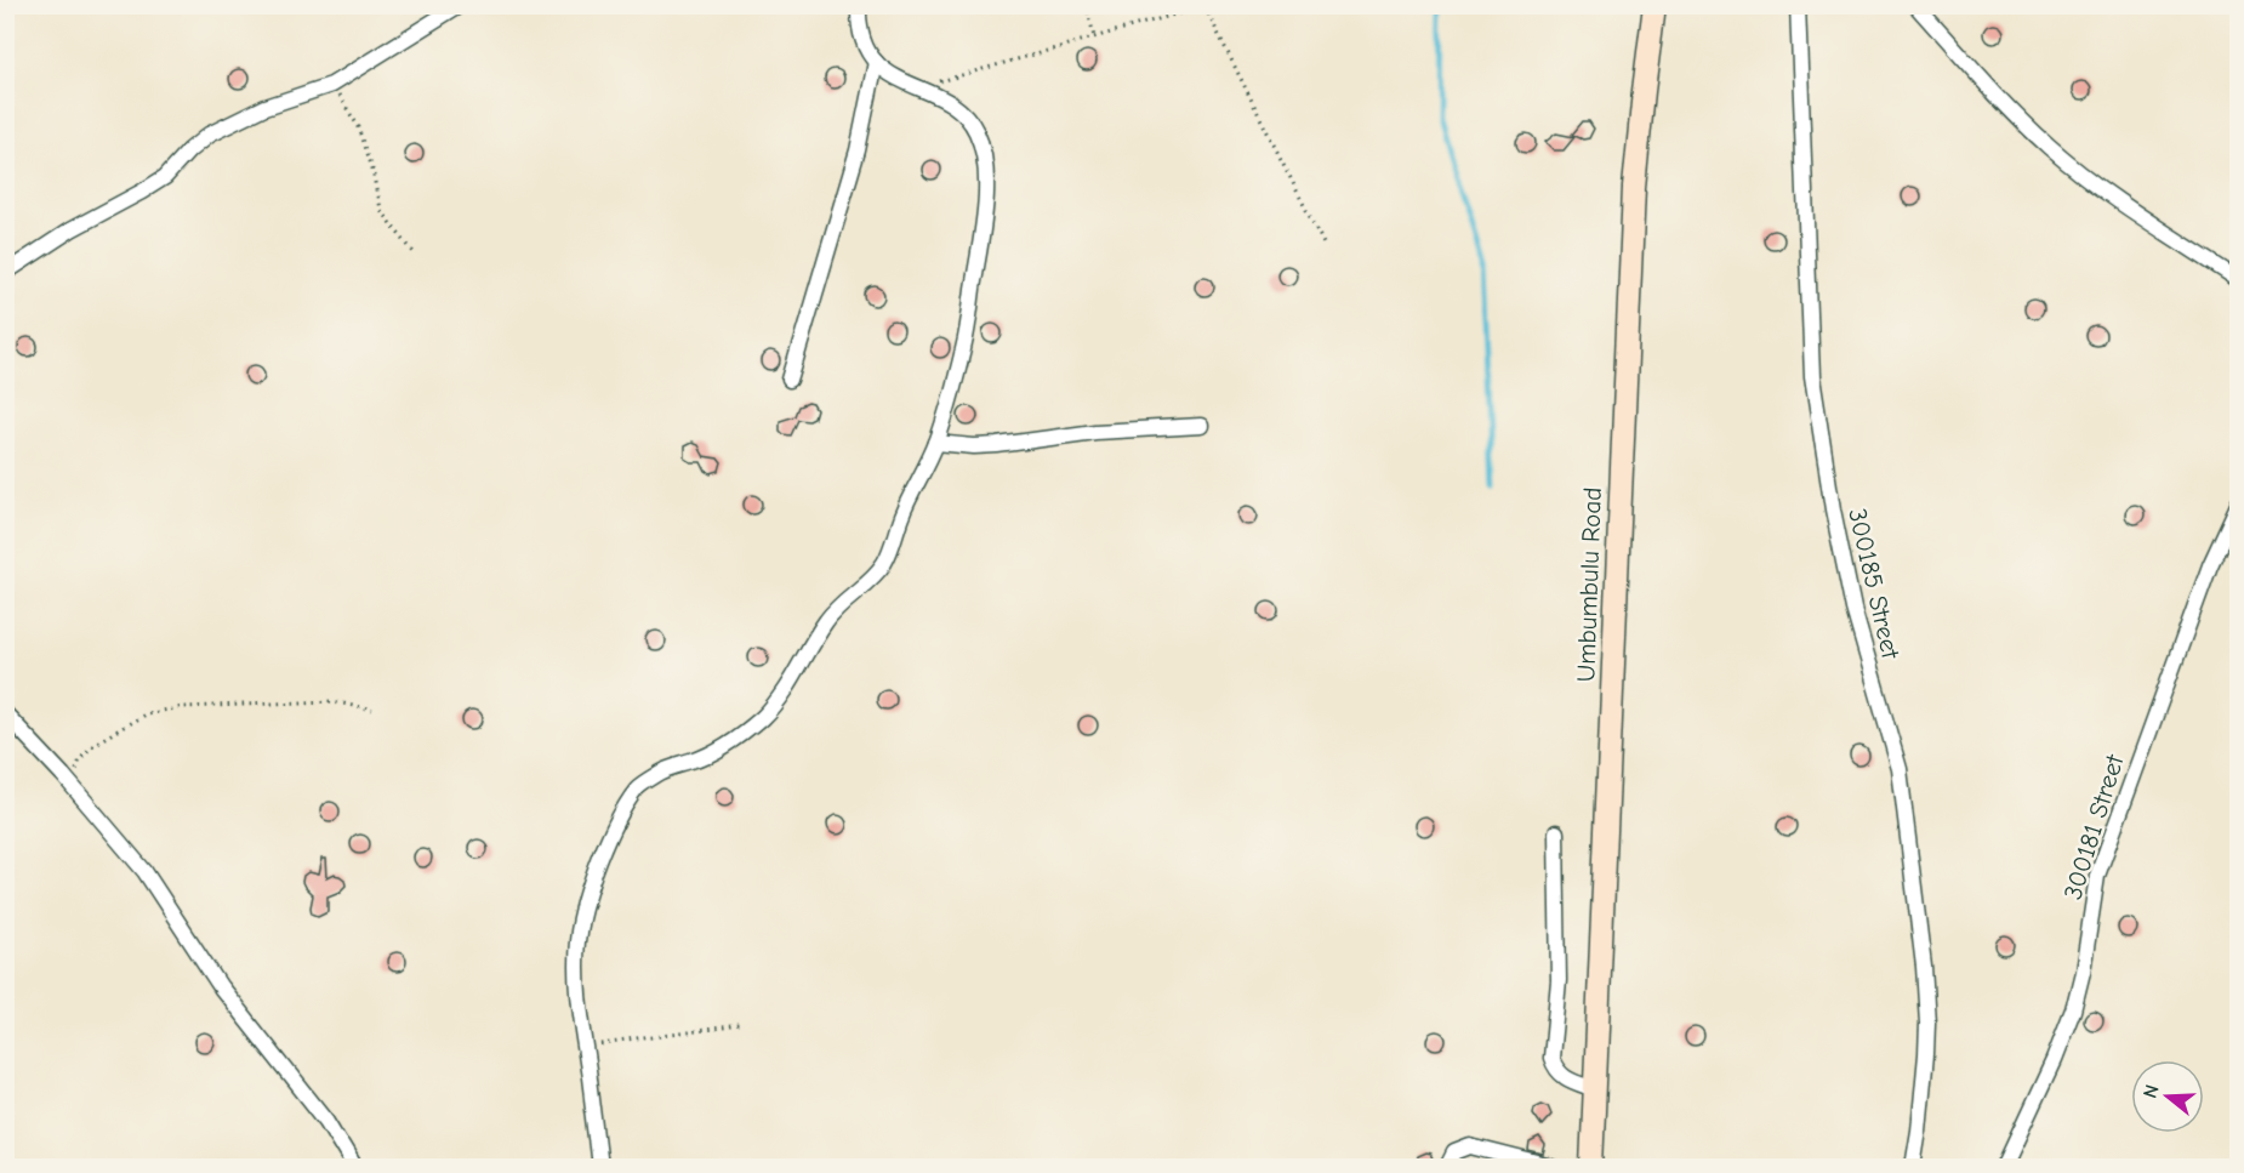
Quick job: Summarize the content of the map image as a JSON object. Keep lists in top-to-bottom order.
{
  "streets": {
    "main road": ["Umbumbulu Road"],
    "street": ["300185 Street", "300181 Street"]
  },
  "north": "left"
}
